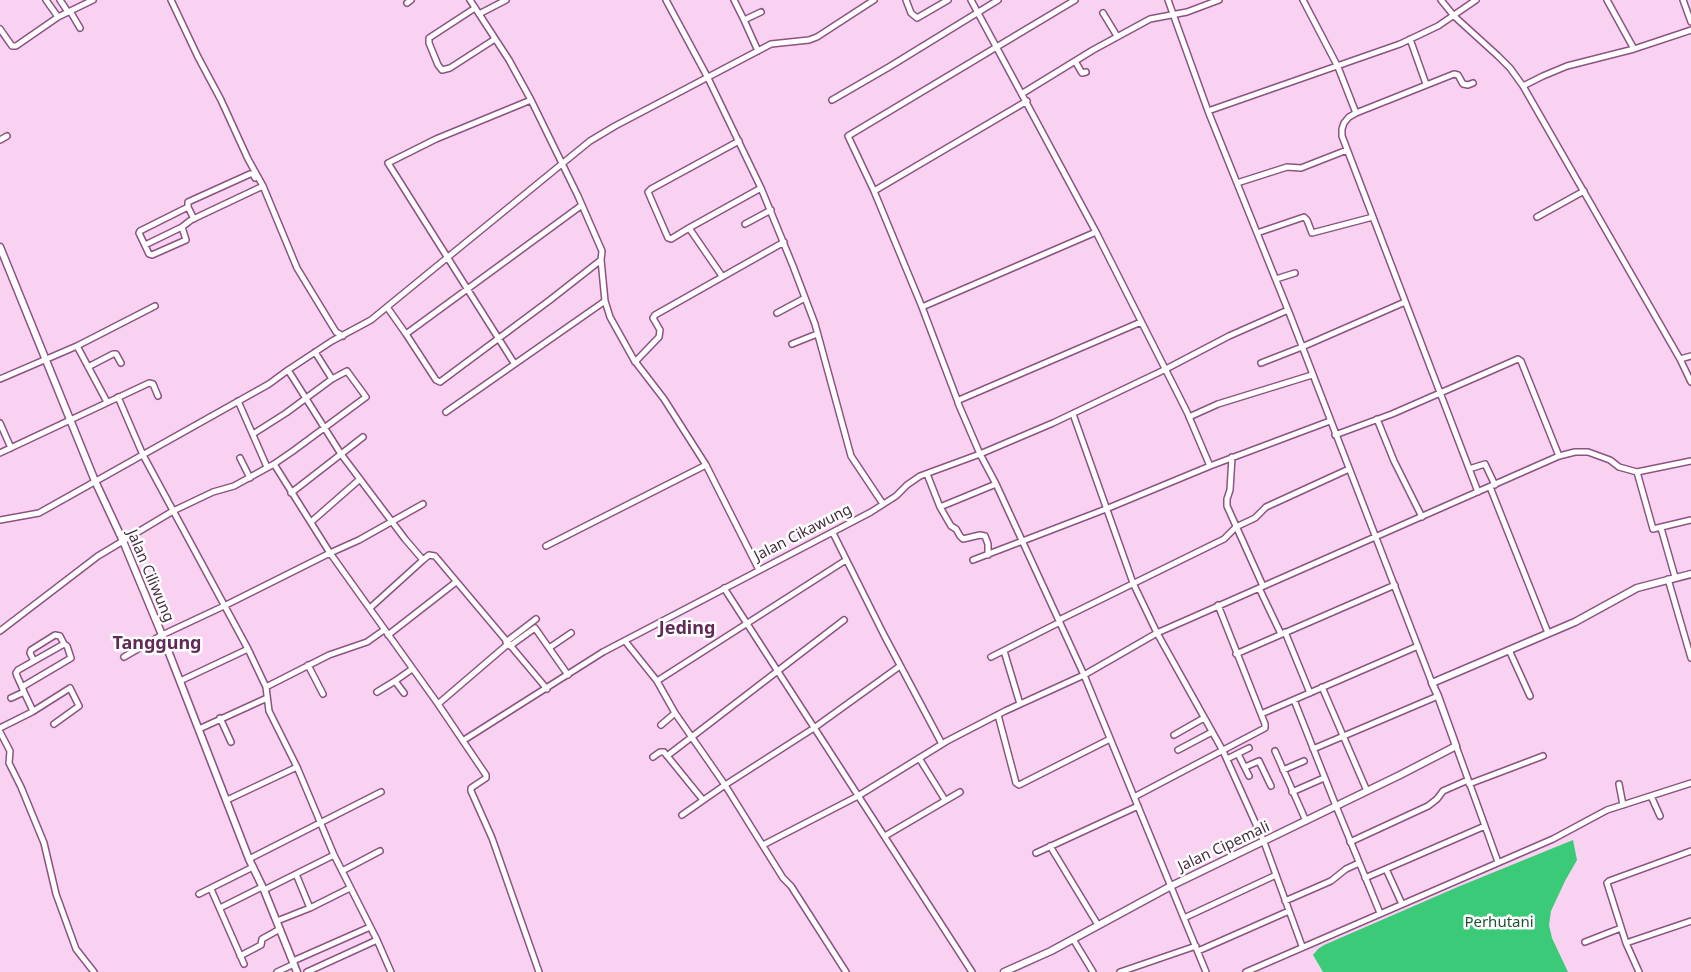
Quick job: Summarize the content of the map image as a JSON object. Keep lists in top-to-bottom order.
{
  "streets": {
    "main road": ["Jalan Ciliwung", "Jalan Cipemali"],
    "street": ["Jalan Cikawung"]
  },
  "districts": ["Jeding", "Tanggung"],
  "parks": ["Perhutani"]
}
